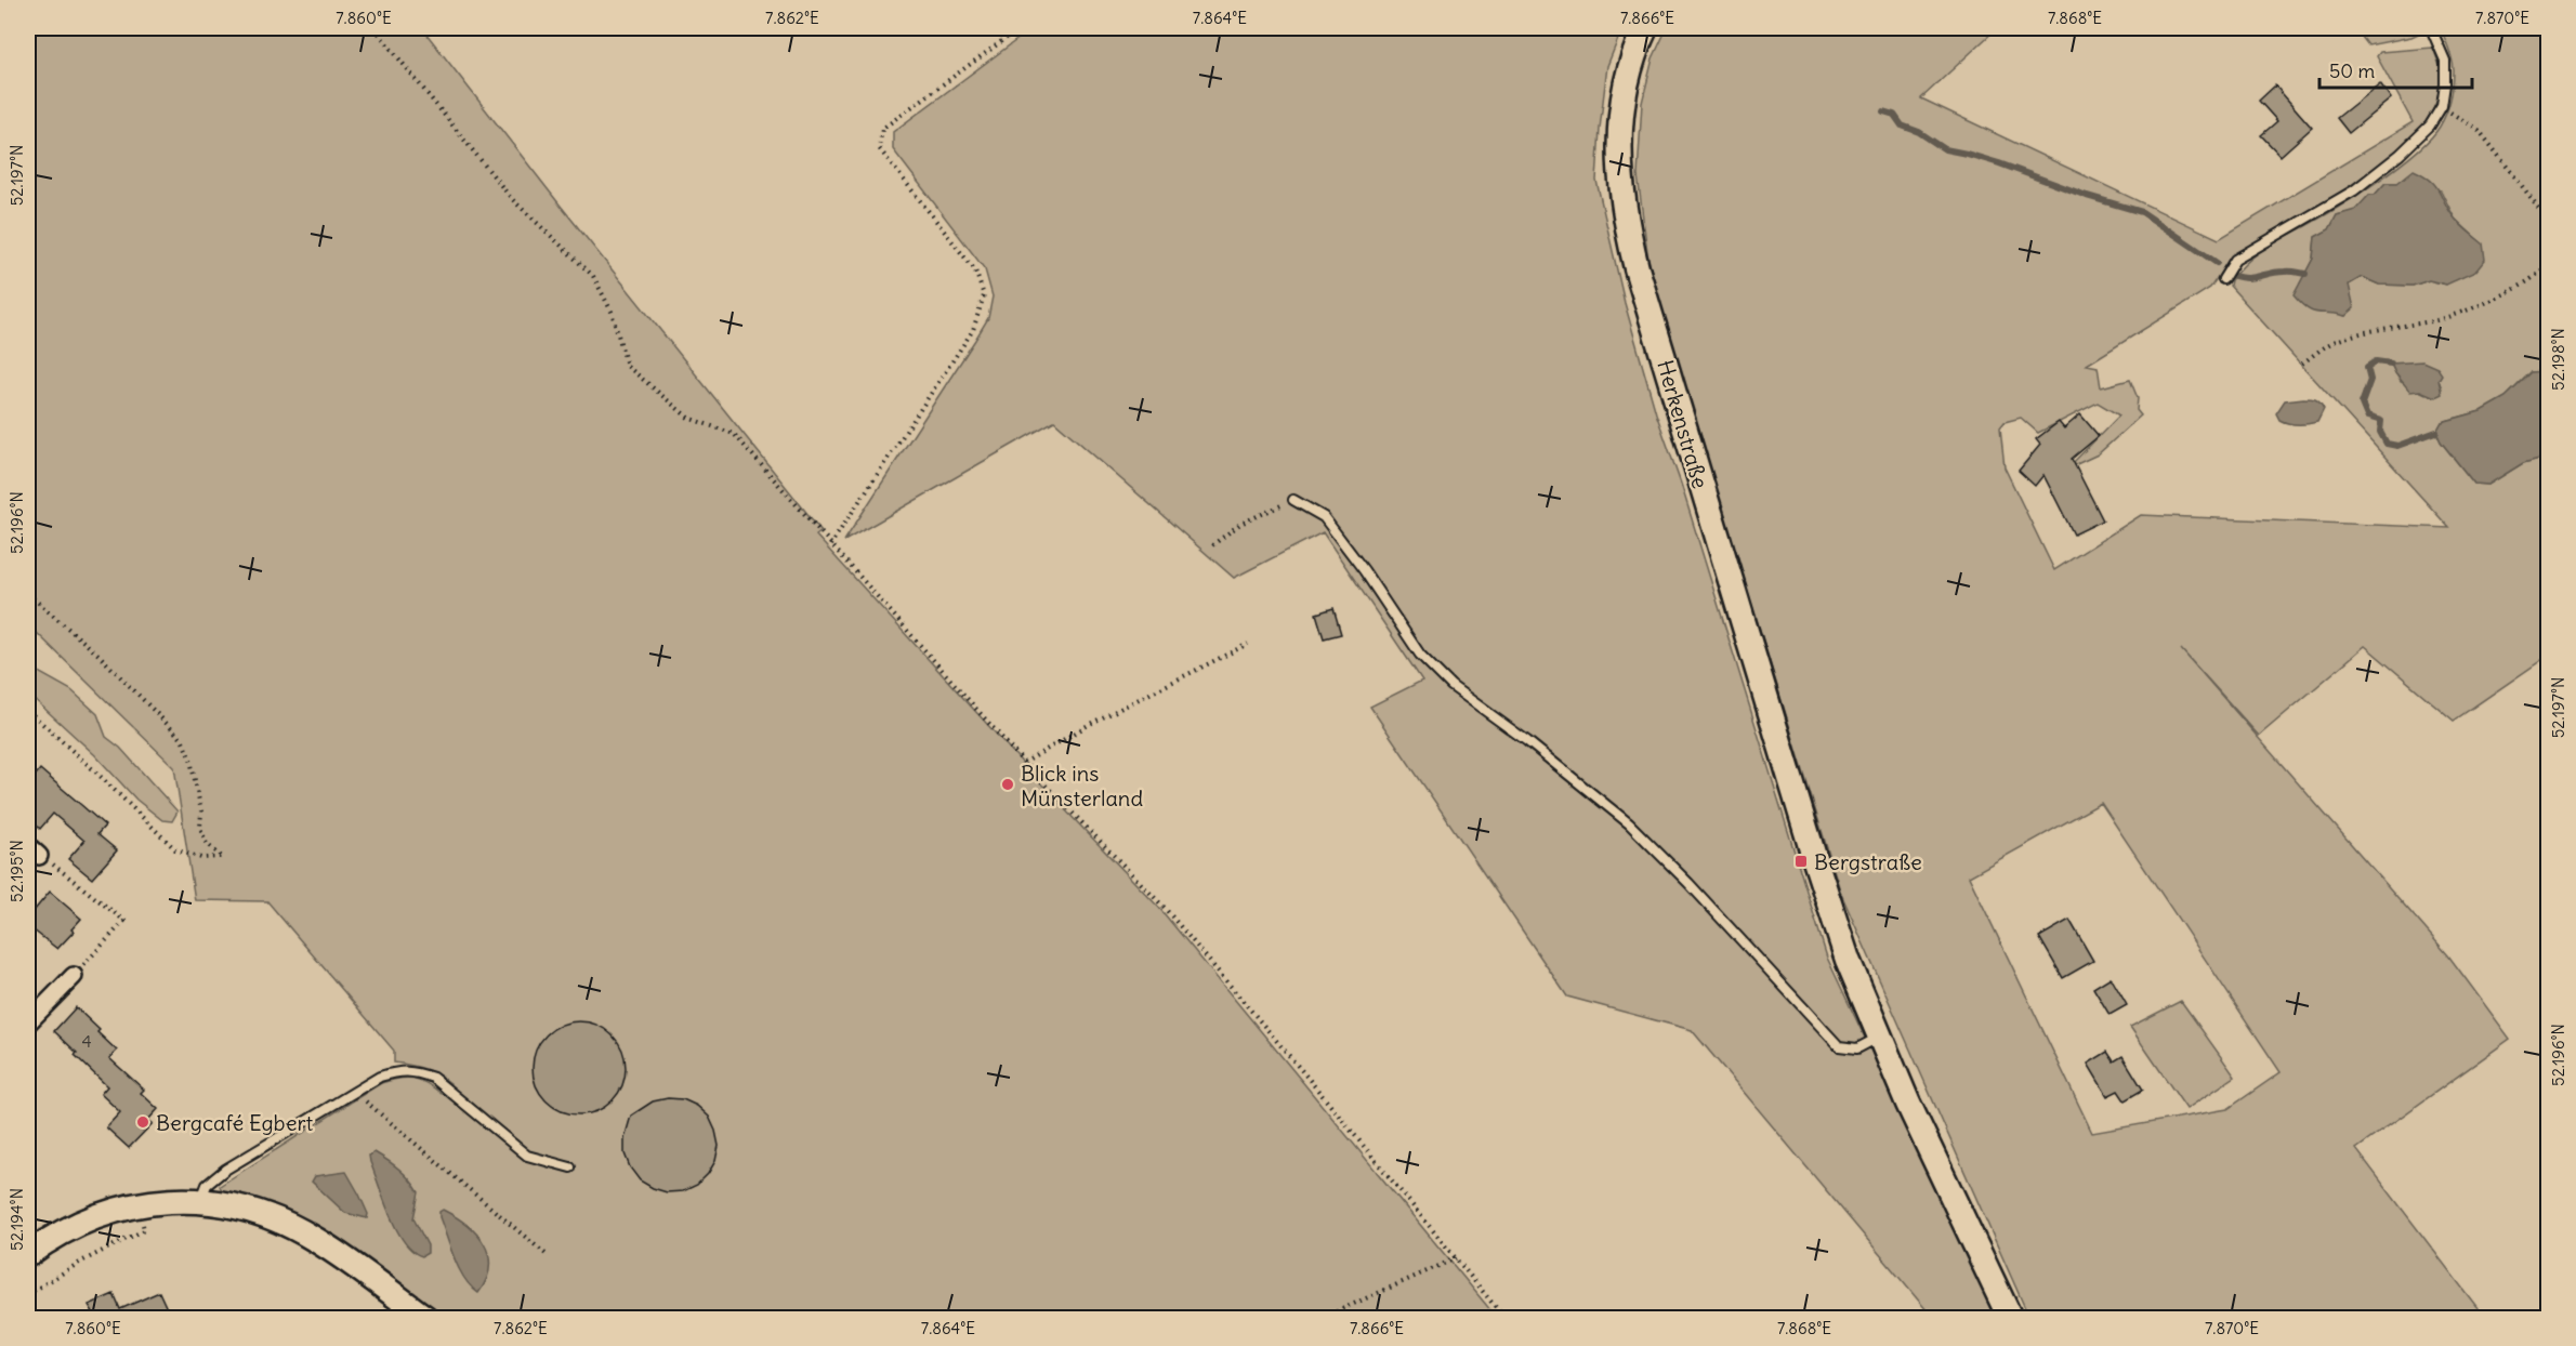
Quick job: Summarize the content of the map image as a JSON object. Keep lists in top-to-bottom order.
{
  "streets": {
    "main road": ["Herkenstraße"]
  },
  "places": {
    "other": ["Blick ins Münsterland", "Bergcafé Egbert"],
    "transit": ["Bergstraße"]
  },
  "house_numbers": ["4"],
  "scale_bar": "50 m",
  "coordinates": [
    "7.860°E",
    "7.862°E",
    "7.864°E",
    "7.866°E",
    "7.868°E",
    "7.870°E",
    "52.197°N",
    "52.198°N",
    "52.196°N",
    "52.195°N",
    "52.194°N"
  ]
}
